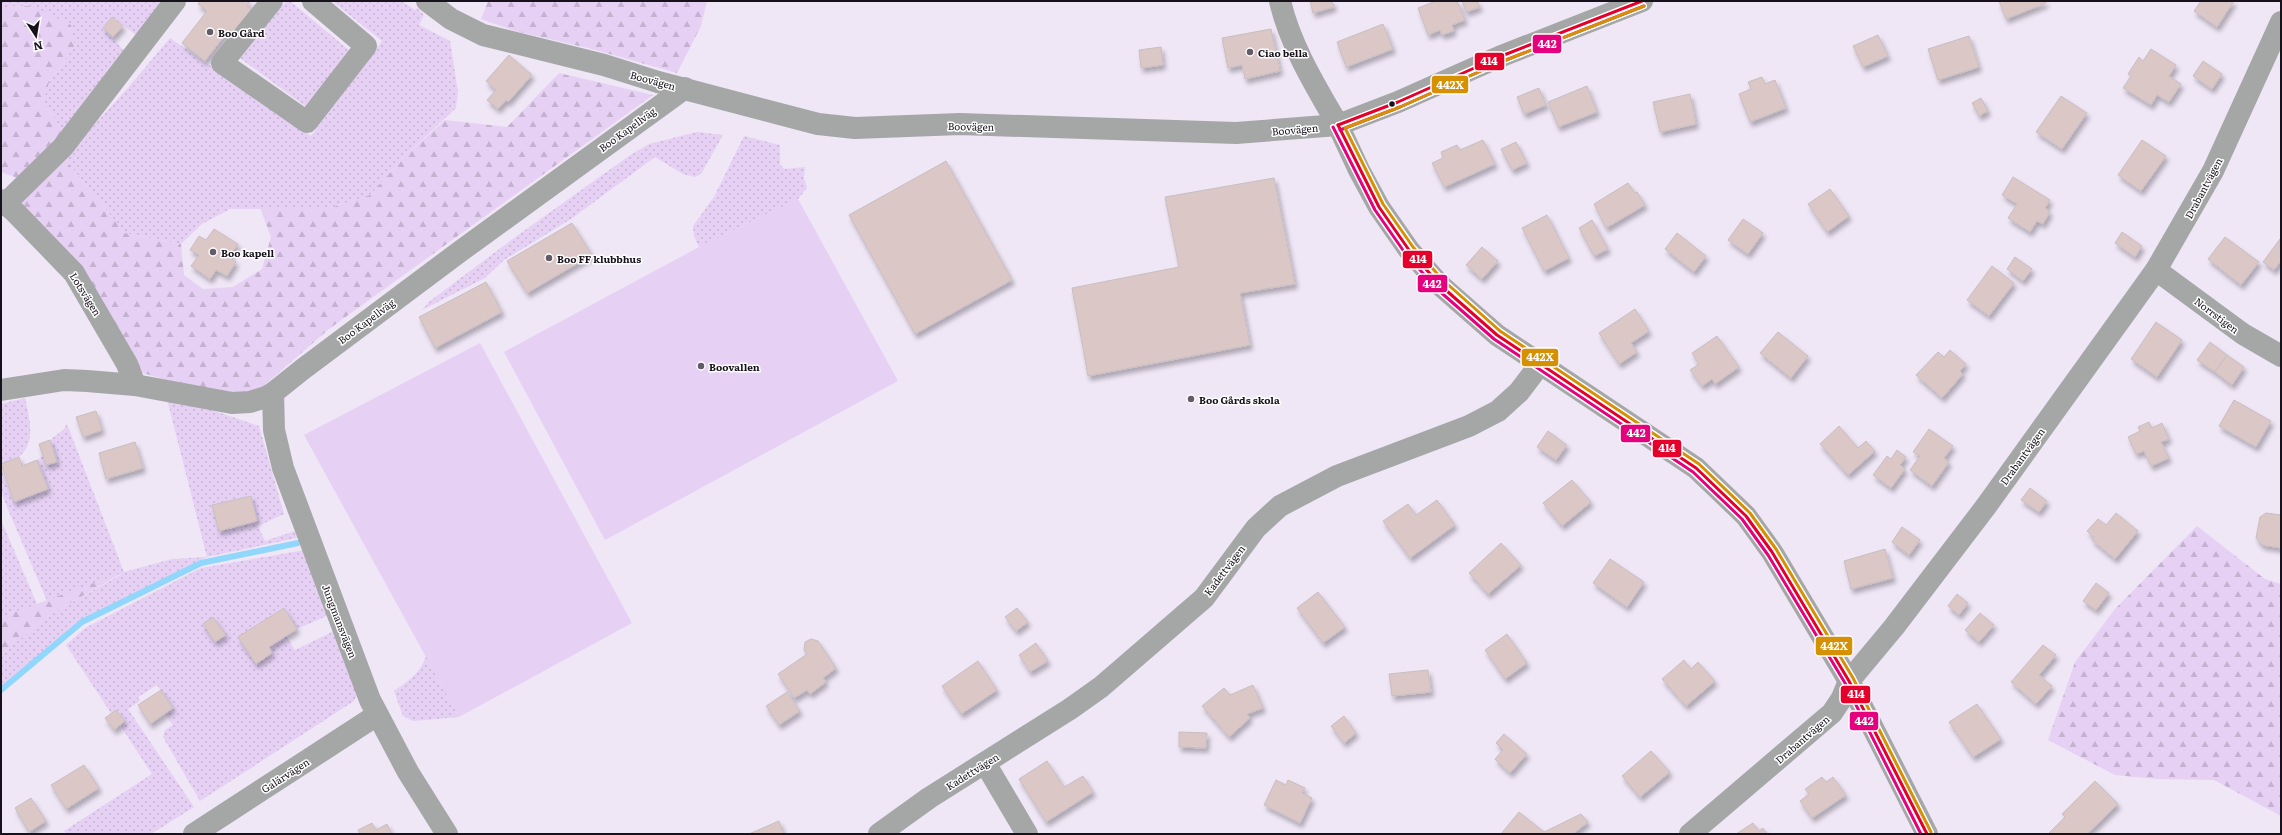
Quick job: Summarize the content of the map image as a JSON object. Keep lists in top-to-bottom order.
{
  "streets": {
    "street": [
      "Boovägen",
      "Boo Kapellväg",
      "Drabantvägen",
      "Lotsvägen",
      "Norrstigen",
      "Kadettvägen",
      "Jungmansvägen",
      "Galärvägen"
    ]
  },
  "crossings": [
    ["Boovägen", "Boo Kapellväg"],
    ["Boo Kapellväg", "Lotsvägen"],
    ["Boo Kapellväg", "Jungmansvägen"],
    ["Drabantvägen", "Norrstigen"],
    ["Jungmansvägen", "Galärvägen"]
  ],
  "places": [
    "Boo Gård",
    "Ciao bella",
    "Boo kapell",
    "Boo FF klubbhus",
    "Boovallen",
    "Boo Gårds skola"
  ],
  "lines": ["transit line 414", "transit line 442", "transit line 442X"],
  "north": "bottom"
}
